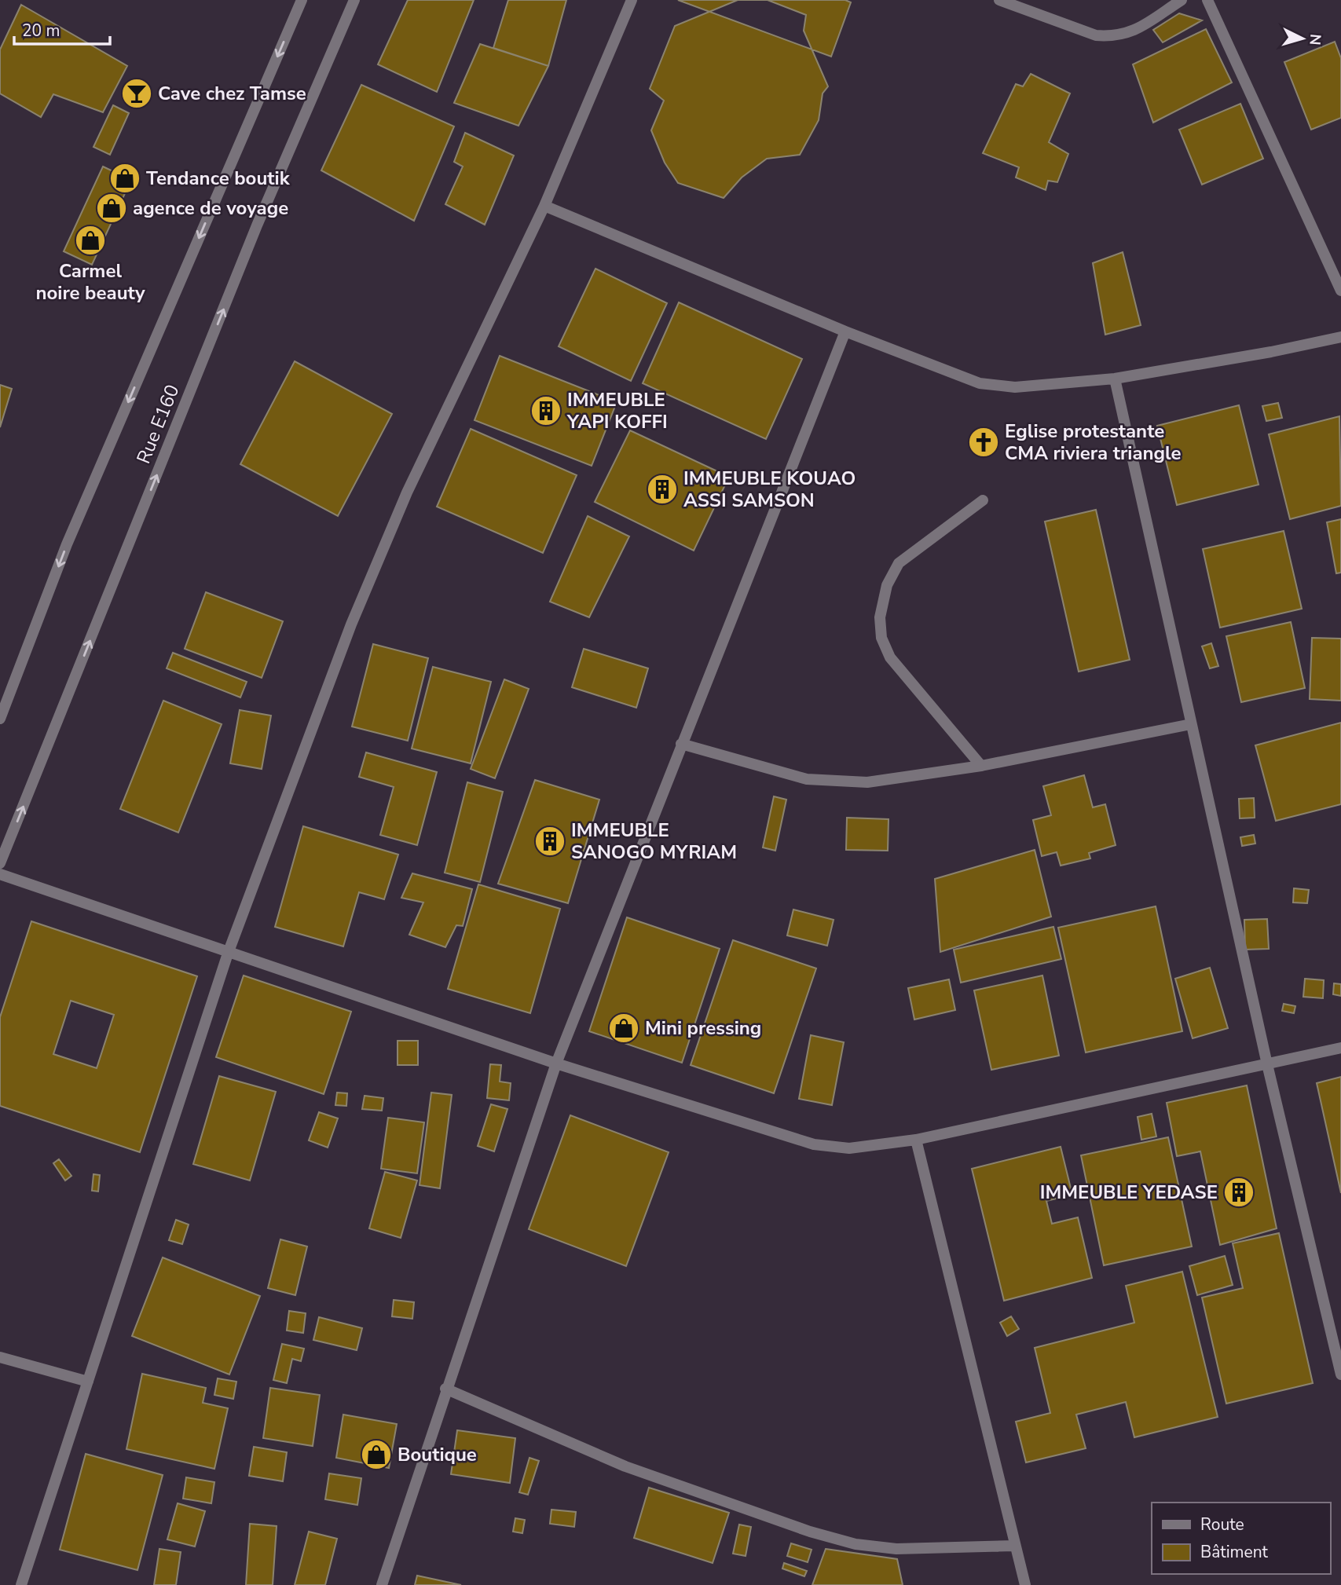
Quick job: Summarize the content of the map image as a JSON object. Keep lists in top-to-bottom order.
{
  "streets": {
    "street": ["Rue E160"]
  },
  "places": {
    "bar": ["Cave chez Tamse"],
    "shop": [
      "Tendance boutik",
      "agence de voyage",
      "Carmel noire beauty",
      "Mini pressing",
      "Boutique"
    ],
    "building": [
      "IMMEUBLE YAPI KOFFI",
      "IMMEUBLE KOUAO ASSI SAMSON",
      "IMMEUBLE SANOGO MYRIAM",
      "IMMEUBLE YEDASE"
    ],
    "church": ["Eglise protestante CMA riviera triangle"]
  },
  "legend": ["Route", "Bâtiment"],
  "scale_bar": "20 m",
  "north": "right"
}
